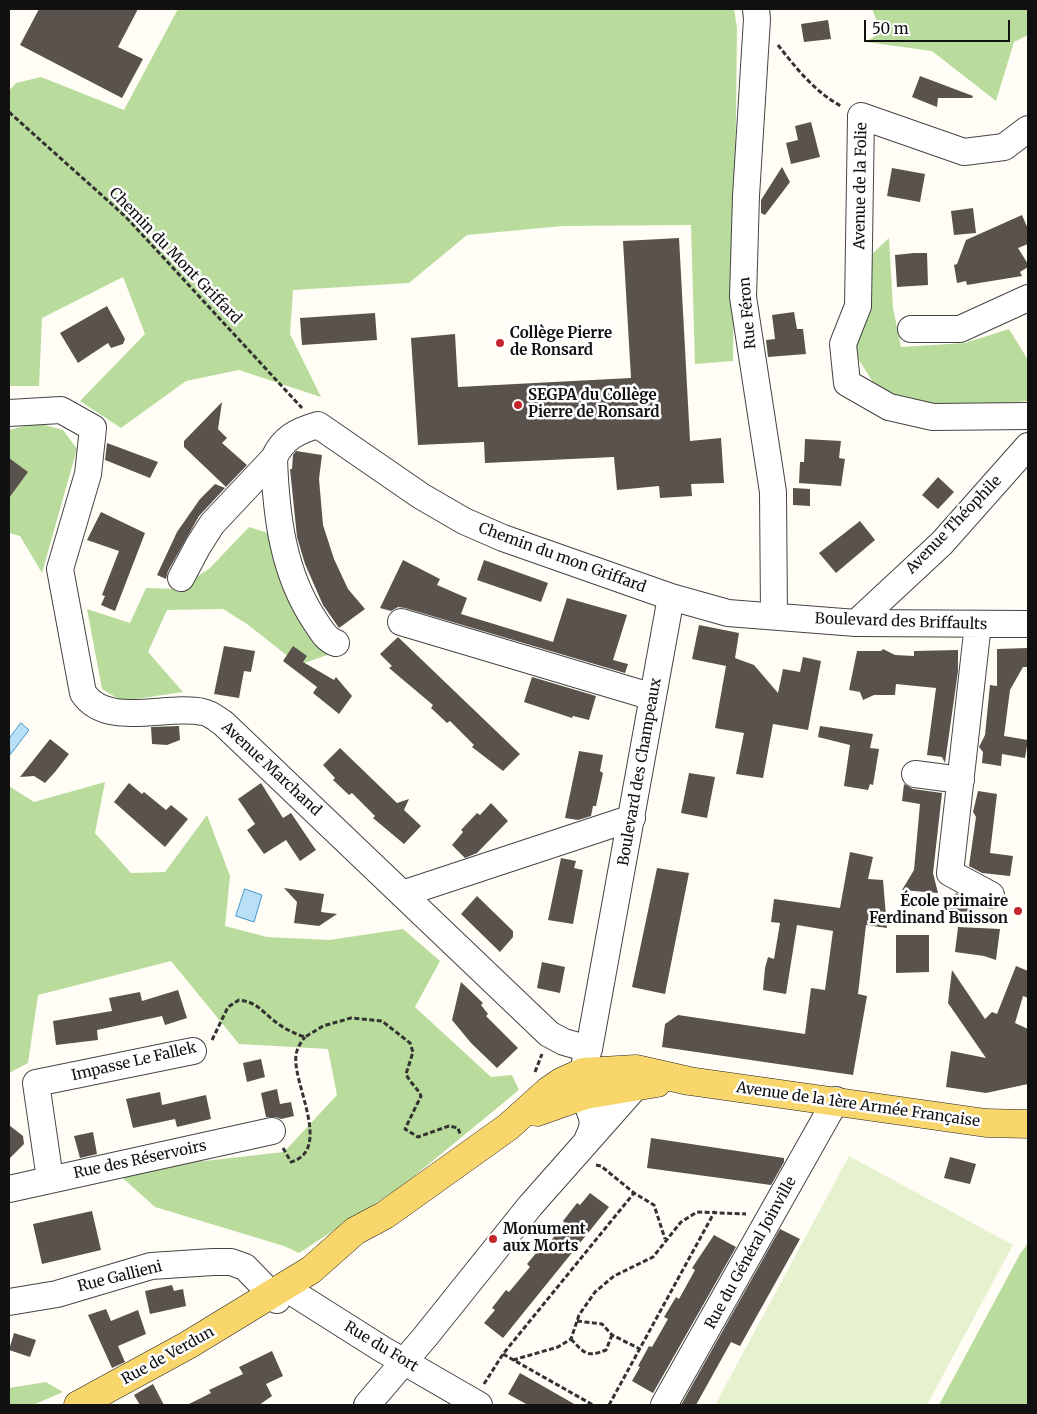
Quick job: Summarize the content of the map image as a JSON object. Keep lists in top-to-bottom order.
{
  "streets": {
    "main road": ["Avenue de la 1ère Armée Française", "Rue de Verdun"],
    "street": [
      "Avenue de la Folie",
      "Rue Féron",
      "Avenue Théophile",
      "Chemin du mon Griffard",
      "Boulevard des Briffaults",
      "Avenue Marchand",
      "Boulevard des Champeaux",
      "Impasse Le Fallek",
      "Rue des Réservoirs",
      "Rue du Général Joinville",
      "Rue Gallieni",
      "Rue du Fort"
    ],
    "path": ["Chemin du Mont Griffard"]
  },
  "crossings": [
    ["Chemin du Mont Griffard", "Chemin du mon Griffard"],
    ["Rue Féron", "Boulevard des Briffaults"],
    ["Avenue Théophile", "Boulevard des Briffaults"],
    ["Chemin du mon Griffard", "Boulevard des Champeaux"],
    ["Avenue Marchand", "Boulevard des Champeaux"],
    ["Avenue Marchand", "Avenue de la 1ère Armée Française"],
    ["Avenue Marchand", "Rue de Verdun"],
    ["Boulevard des Champeaux", "Avenue de la 1ère Armée Française"],
    ["Boulevard des Champeaux", "Rue de Verdun"],
    ["Impasse Le Fallek", "Rue des Réservoirs"],
    ["Avenue de la 1ère Armée Française", "Rue du Général Joinville"],
    ["Avenue de la 1ère Armée Française", "Rue de Verdun"],
    ["Rue Gallieni", "Rue du Fort"],
    ["Rue Gallieni", "Rue de Verdun"],
    ["Rue du Fort", "Rue de Verdun"]
  ],
  "places": [
    "Collège Pierre de Ronsard",
    "SEGPA du Collège Pierre de Ronsard",
    "École primaire Ferdinand Buisson",
    "Monument aux Morts"
  ],
  "scale_bar": "50 m"
}
